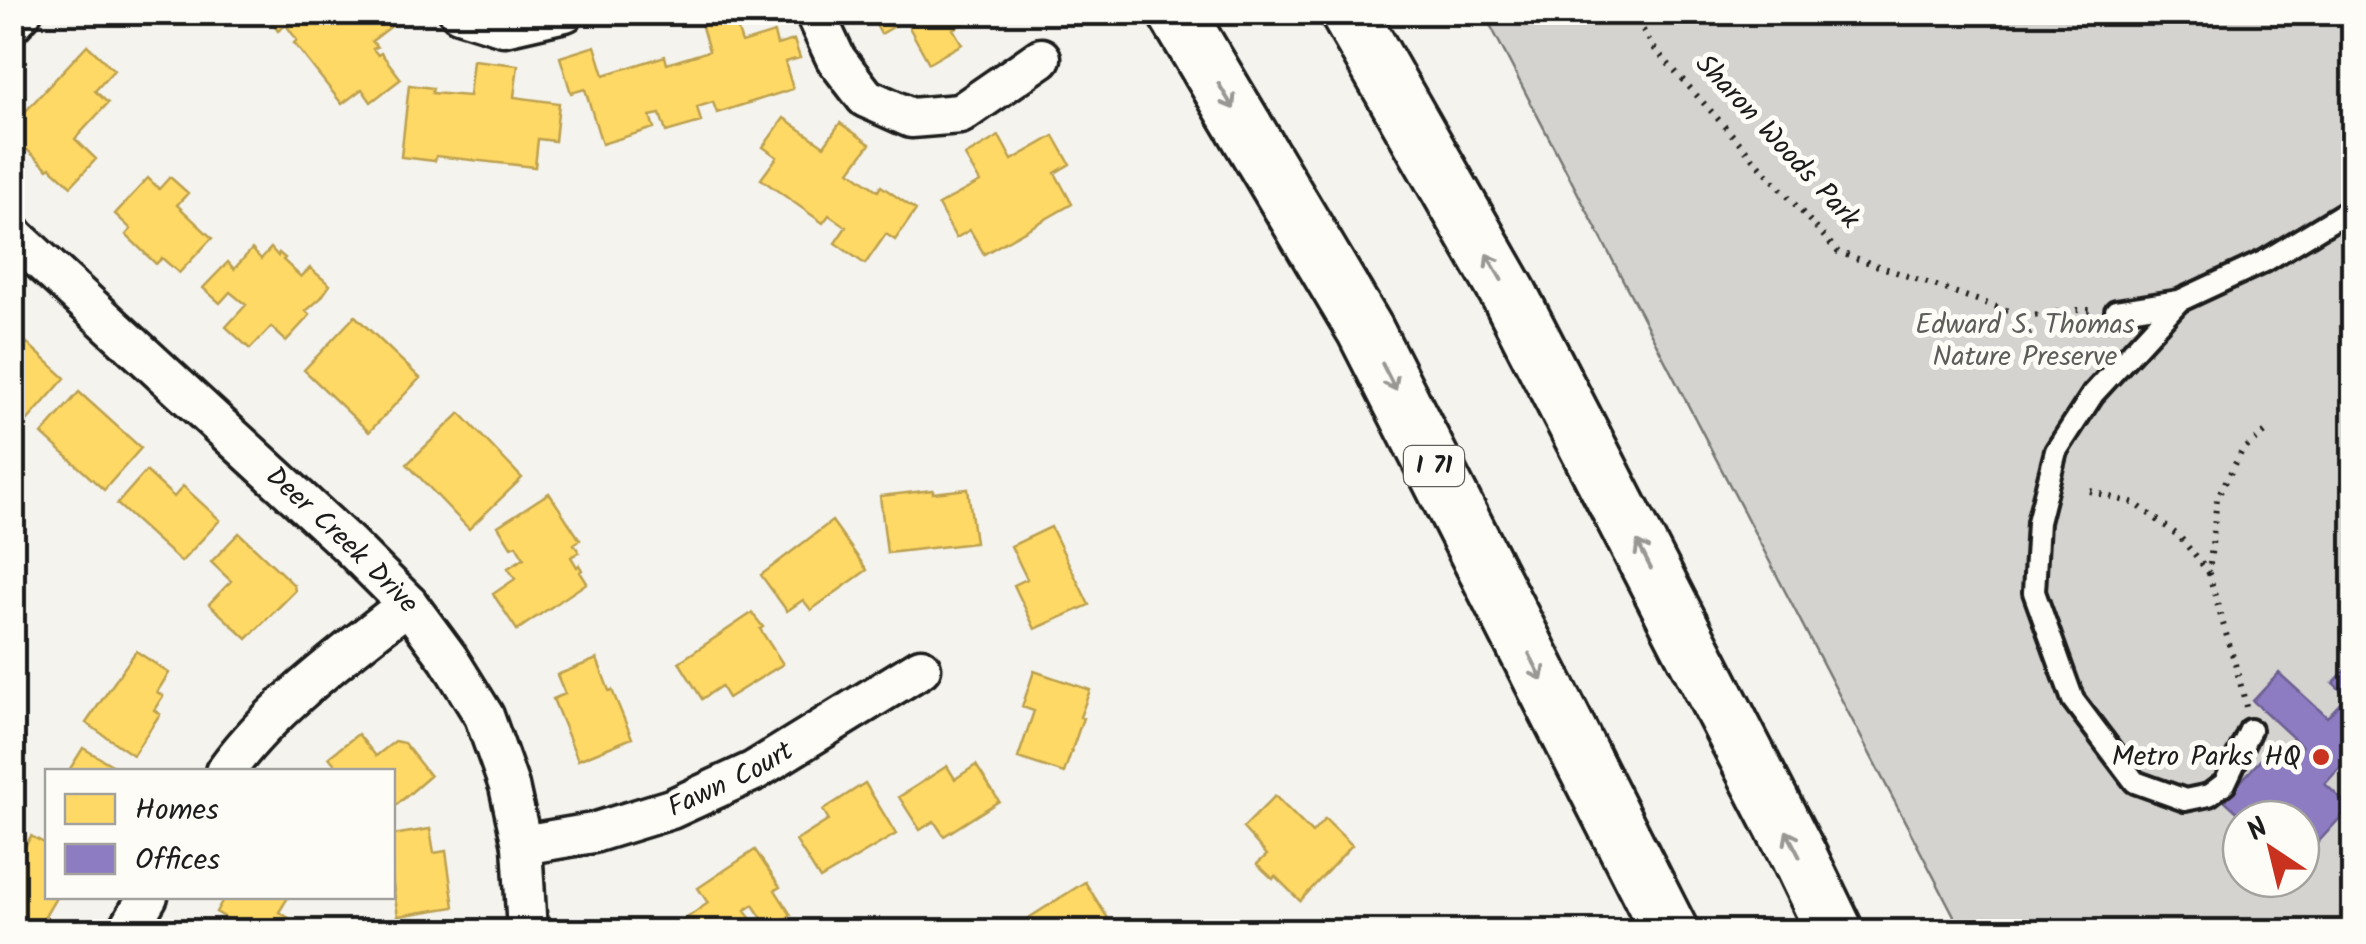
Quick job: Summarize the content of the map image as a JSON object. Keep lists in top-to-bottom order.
{
  "streets": {
    "highway": ["I 71"],
    "street": ["Deer Creek Drive", "Fawn Court"],
    "path": ["Sharon Woods Park"]
  },
  "crossings": [
    ["Deer Creek Drive", "Fawn Court"]
  ],
  "parks": ["Edward S. Thomas Nature Preserve"],
  "places": ["Metro Parks HQ"],
  "legend": ["Homes", "Offices"],
  "north": "top left"
}
